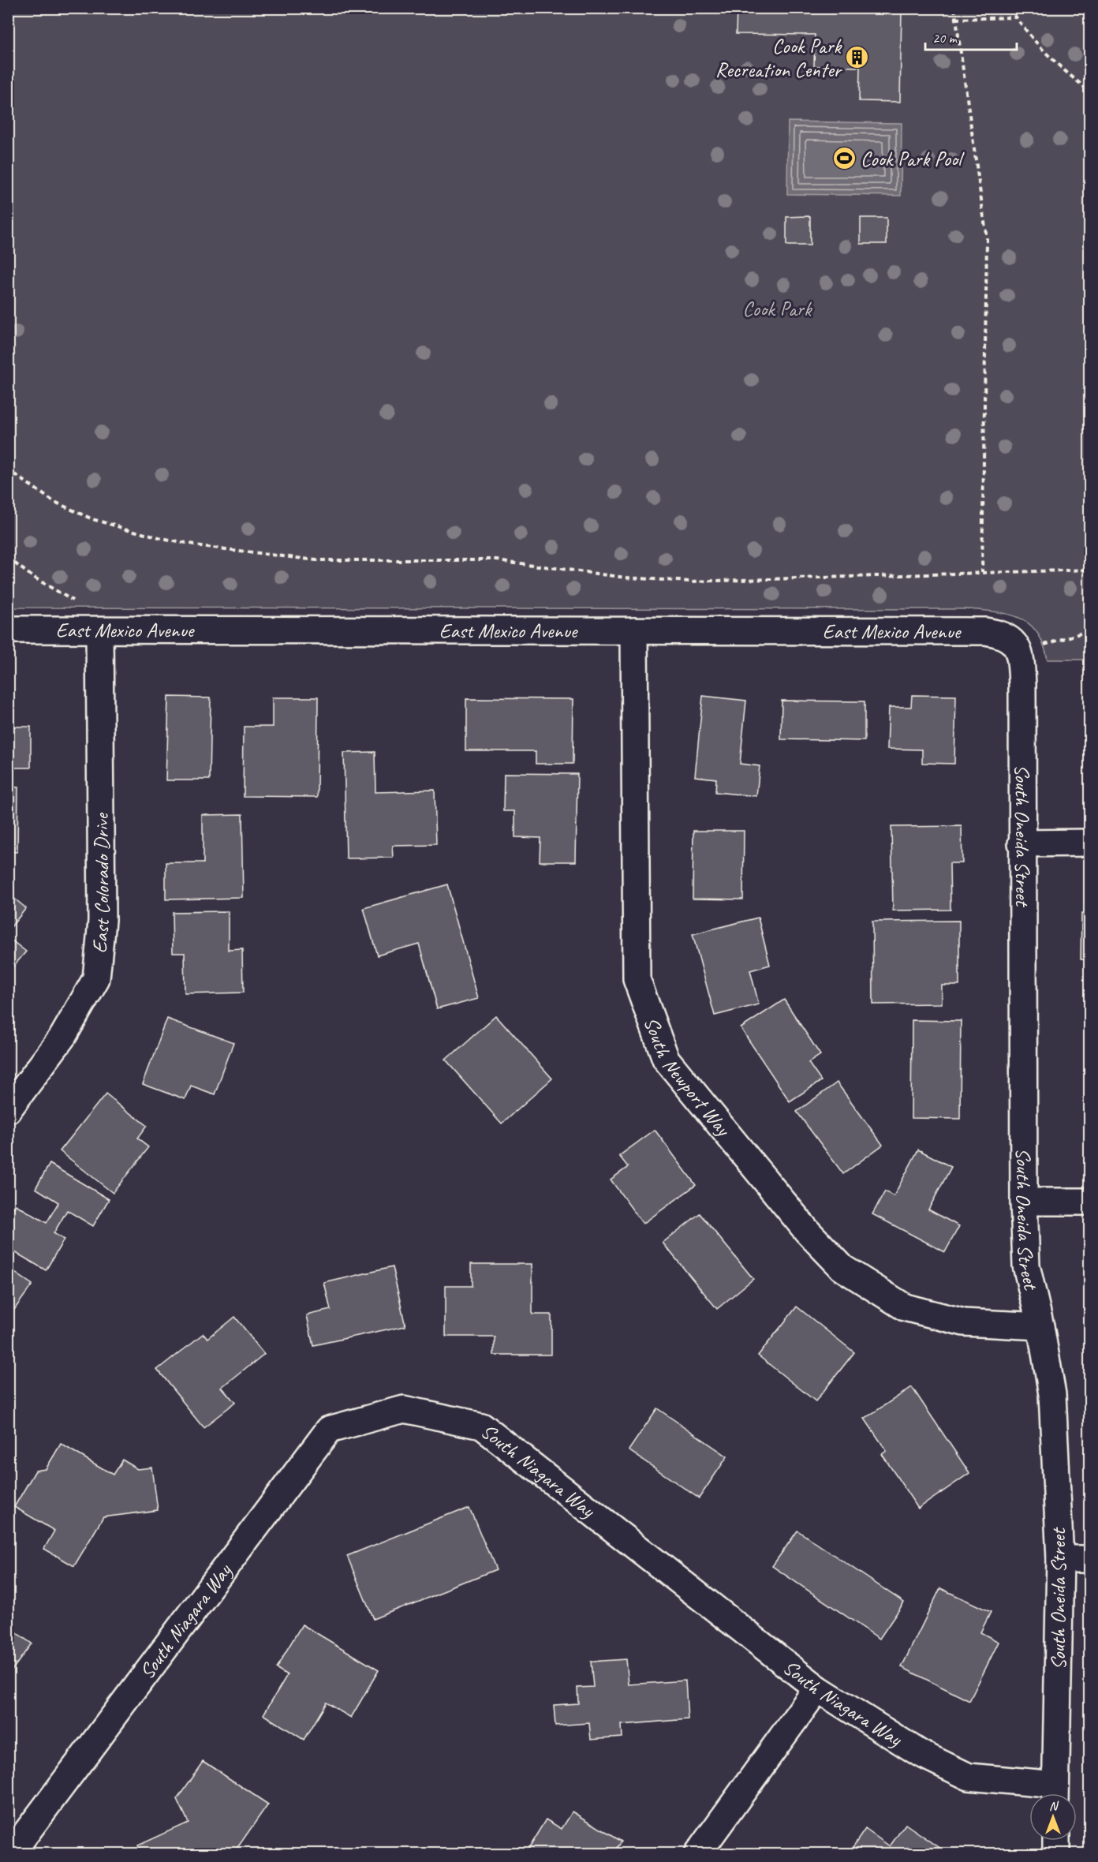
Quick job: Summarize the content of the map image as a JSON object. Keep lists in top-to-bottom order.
{
  "streets": {
    "street": [
      "East Mexico Avenue",
      "South Oneida Street",
      "East Colorado Drive",
      "South Newport Way",
      "South Niagara Way"
    ]
  },
  "crossings": [
    ["East Mexico Avenue", "South Oneida Street"],
    ["East Mexico Avenue", "East Colorado Drive"],
    ["East Mexico Avenue", "South Newport Way"],
    ["South Oneida Street", "South Newport Way"]
  ],
  "parks": ["Cook Park"],
  "places": {
    "building": ["Cook Park Recreation Center"],
    "sports": ["Cook Park Pool"]
  },
  "scale_bar": "20 m",
  "north": "top"
}
